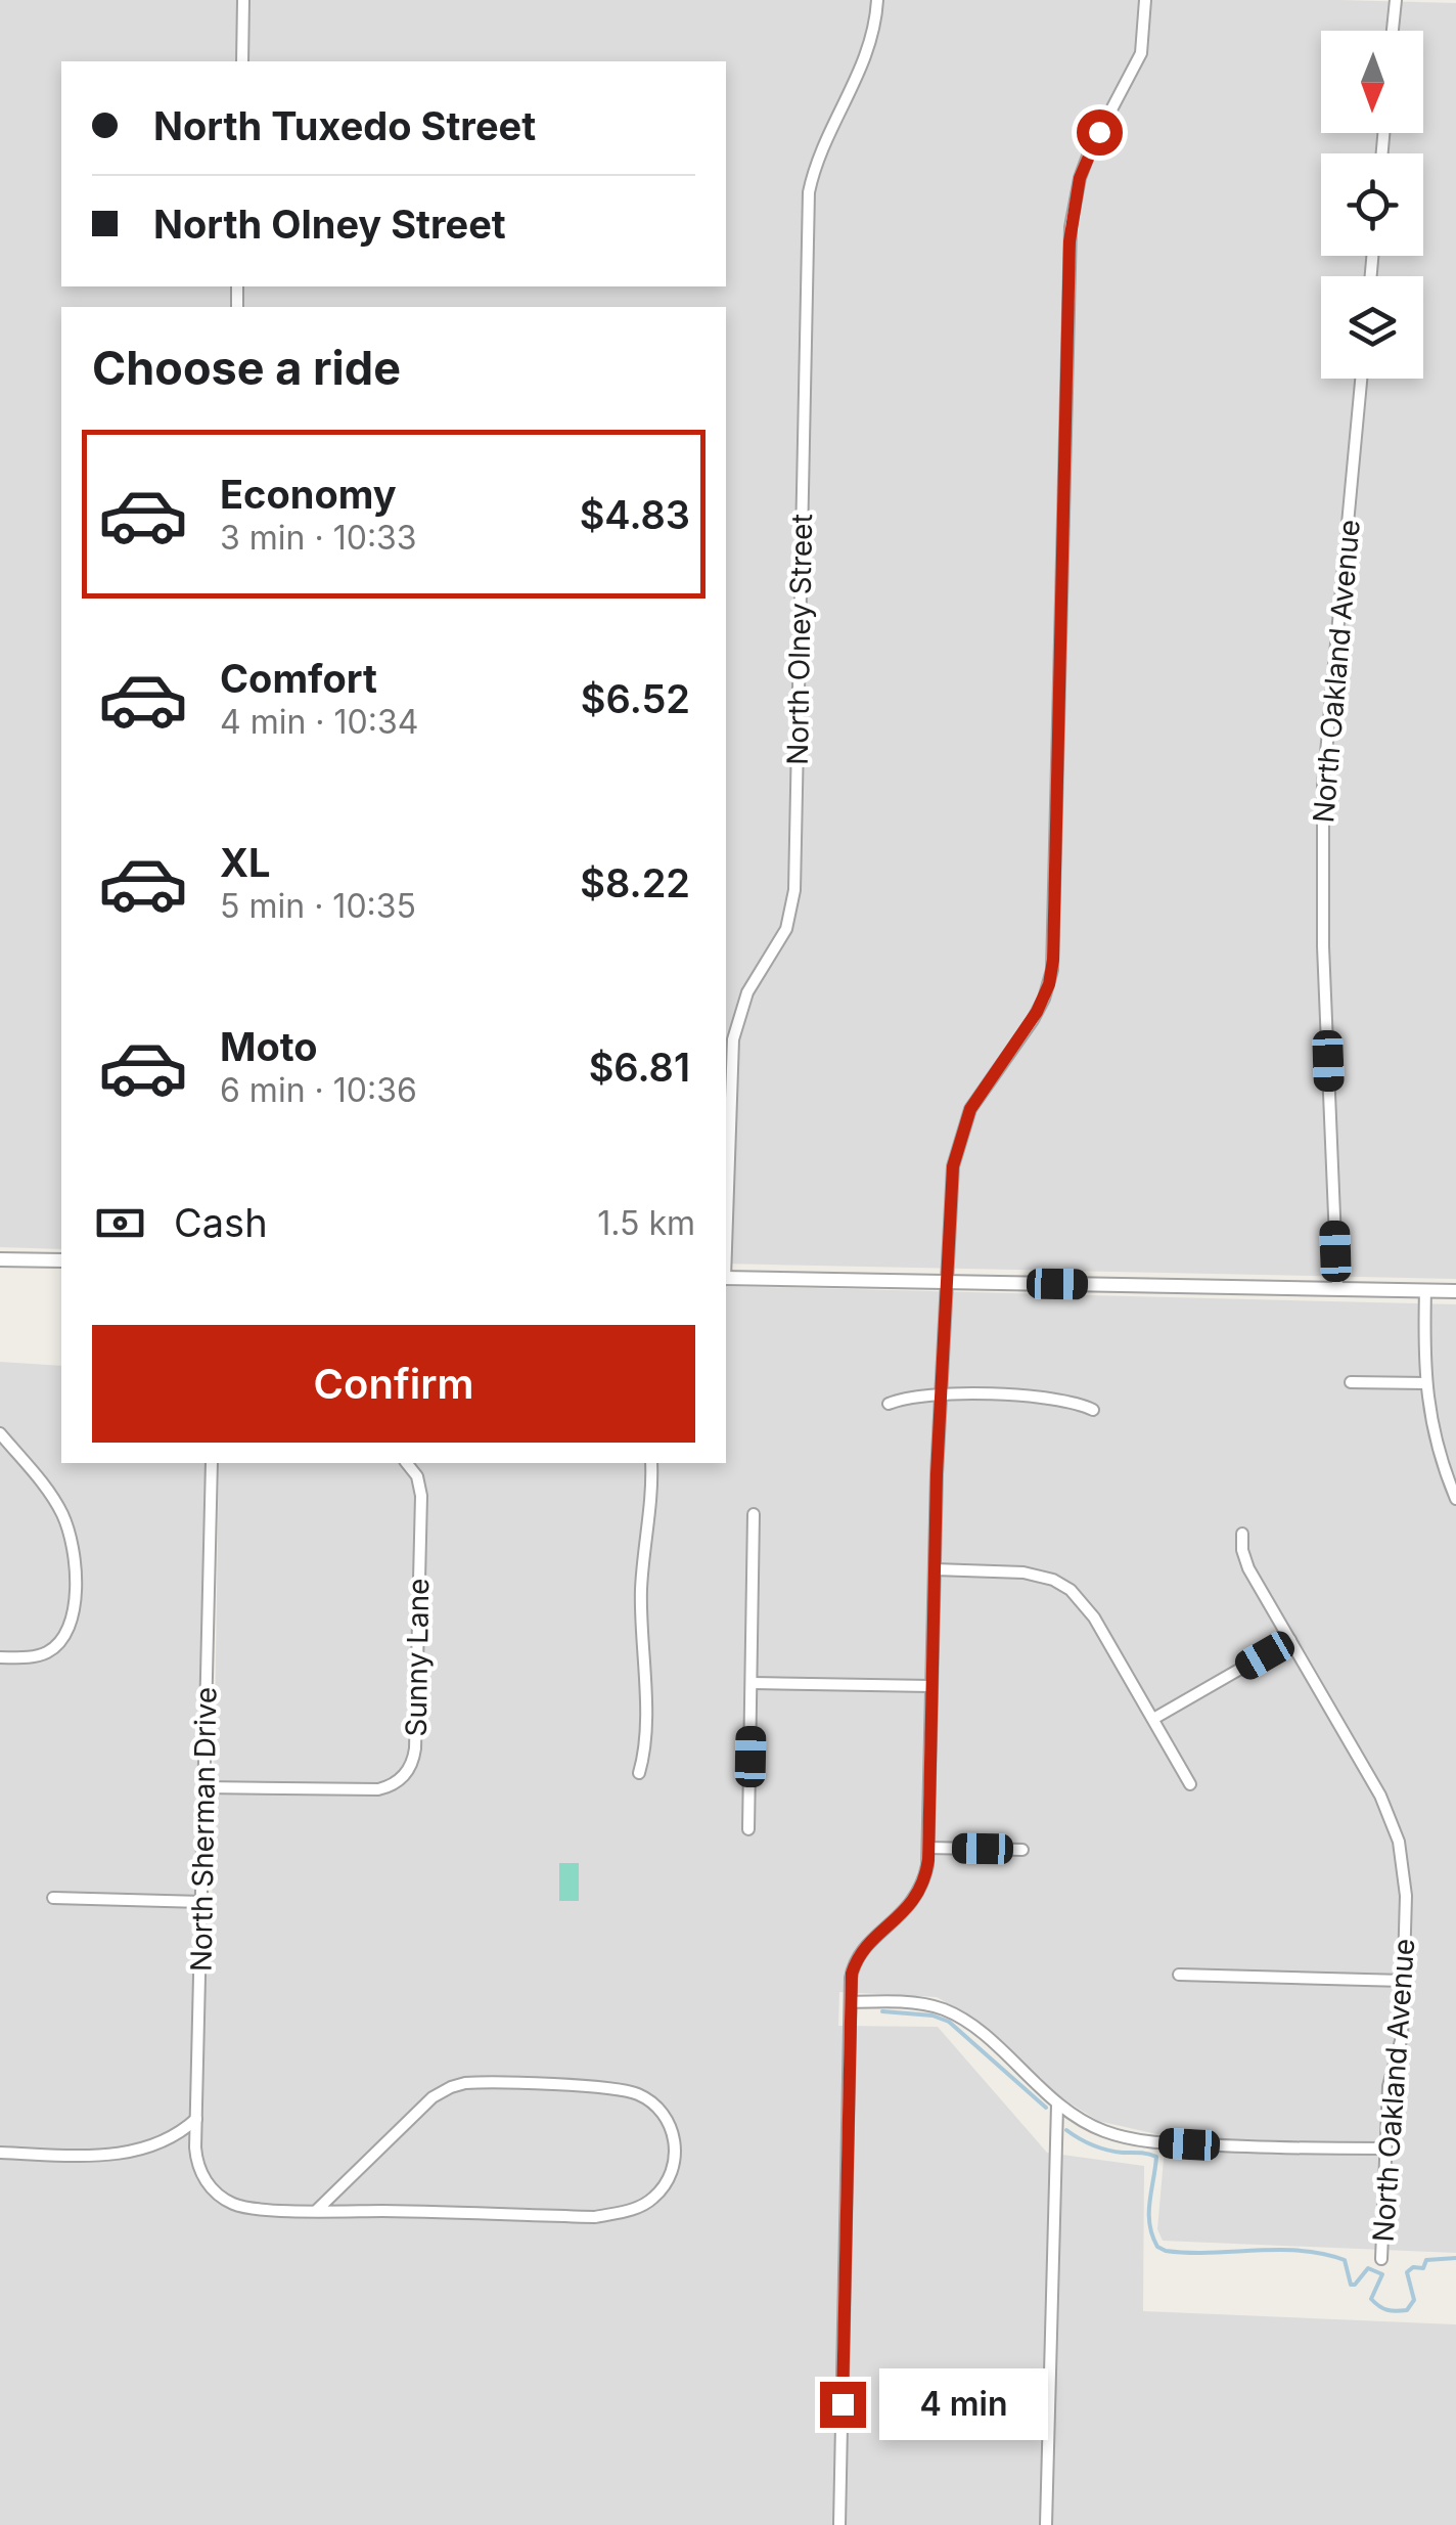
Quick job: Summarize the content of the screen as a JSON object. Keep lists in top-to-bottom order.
{
  "streets": {
    "street": [
      "North Olney Street",
      "North Oakland Avenue",
      "Sunny Lane",
      "North Sherman Drive"
    ]
  },
  "crossings": [
    ["Sunny Lane", "North Sherman Drive"]
  ],
  "north": "bottom",
  "page": {
    "banner": ["North Tuxedo Street", "North Olney Street"],
    "heading": "Choose a ride",
    "list": [
      {
        "name": "Economy",
        "note": "3 min · 10:33",
        "value": "$4.83"
      },
      {
        "name": "Comfort",
        "note": "4 min · 10:34",
        "value": "$6.52"
      },
      {
        "name": "XL",
        "note": "5 min · 10:35",
        "value": "$8.22"
      },
      {
        "name": "Moto",
        "note": "6 min · 10:36",
        "value": "$6.81"
      }
    ],
    "pay": ["Cash", "1.5 km"],
    "buttons": "Confirm",
    "bubble": "4 min"
  }
}
